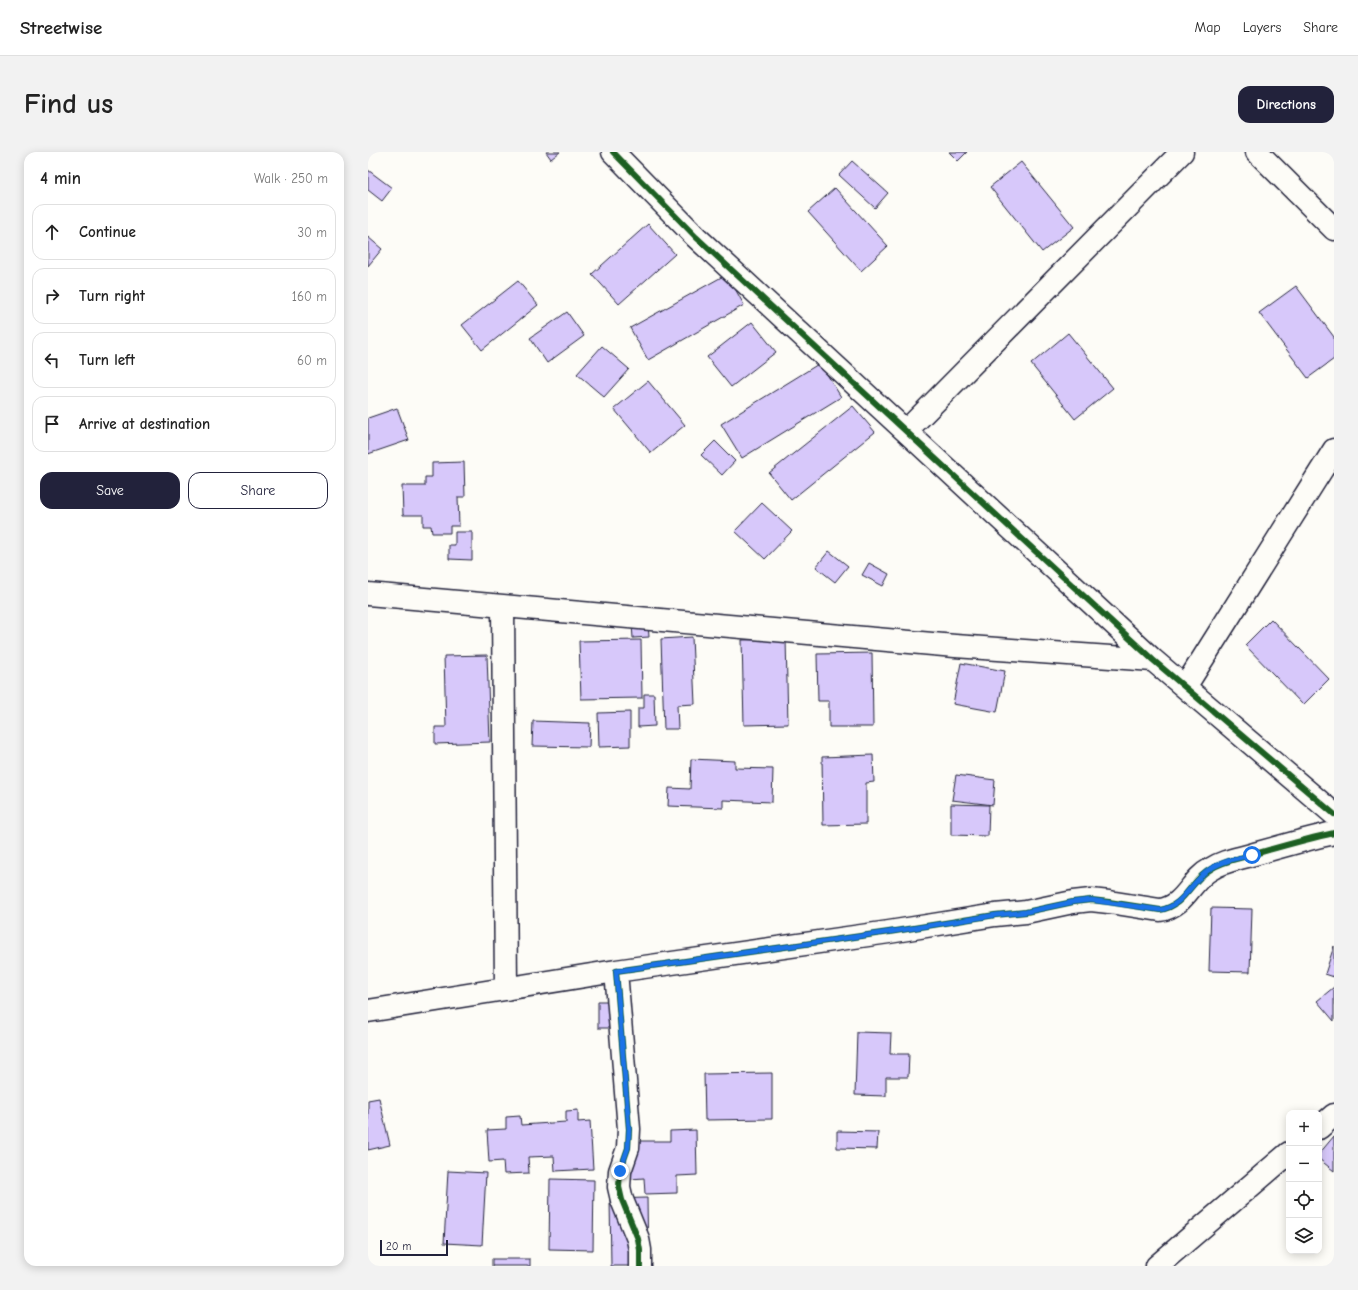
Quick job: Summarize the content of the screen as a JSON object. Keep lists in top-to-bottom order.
{
  "scale_bar": "20 m",
  "page": {
    "header": "Streetwise",
    "nav": ["Map", "Layers", "Share"],
    "buttons": [
      "Directions",
      ["Save", "Share"]
    ],
    "title": "Find us",
    "heading": ["4 min", "Walk · 250 m"],
    "list": [
      ["Continue", "30 m"],
      ["Turn right", "160 m"],
      ["Turn left", "60 m"],
      "Arrive at destination"
    ],
    "map_buttons": ["+", "−"],
    "scale": "20 m"
  }
}
